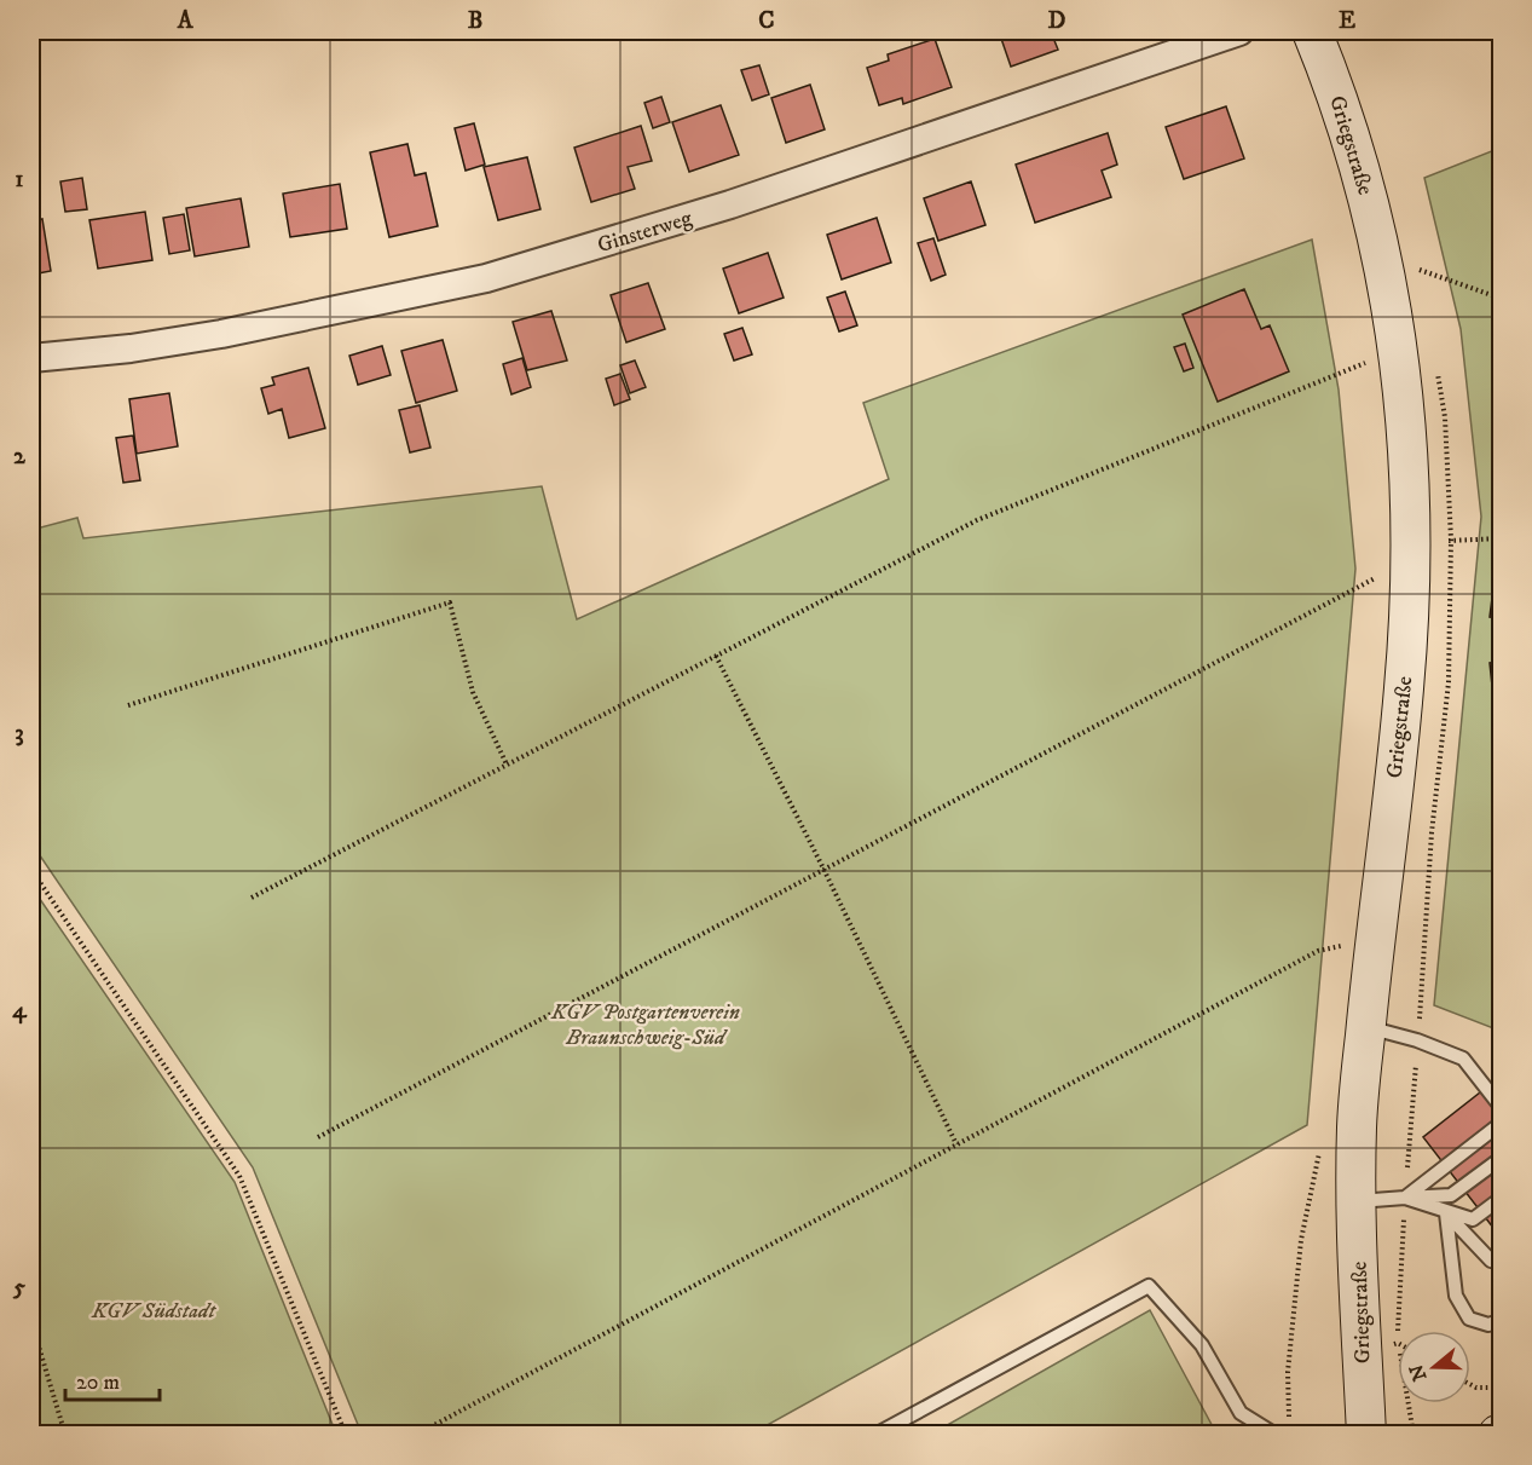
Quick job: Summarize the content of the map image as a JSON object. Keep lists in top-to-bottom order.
{
  "streets": {
    "street": ["Griegstraße", "Ginsterweg"]
  },
  "parks": ["KGV Postgartenverein Braunschweig-Süd", "KGV Südstadt"],
  "scale_bar": "20 m",
  "north": "left",
  "grid": {
    "columns": [
      "A",
      "B",
      "C",
      "D",
      "E"
    ],
    "rows": [
      "1",
      "2",
      "3",
      "4",
      "5"
    ]
  }
}
